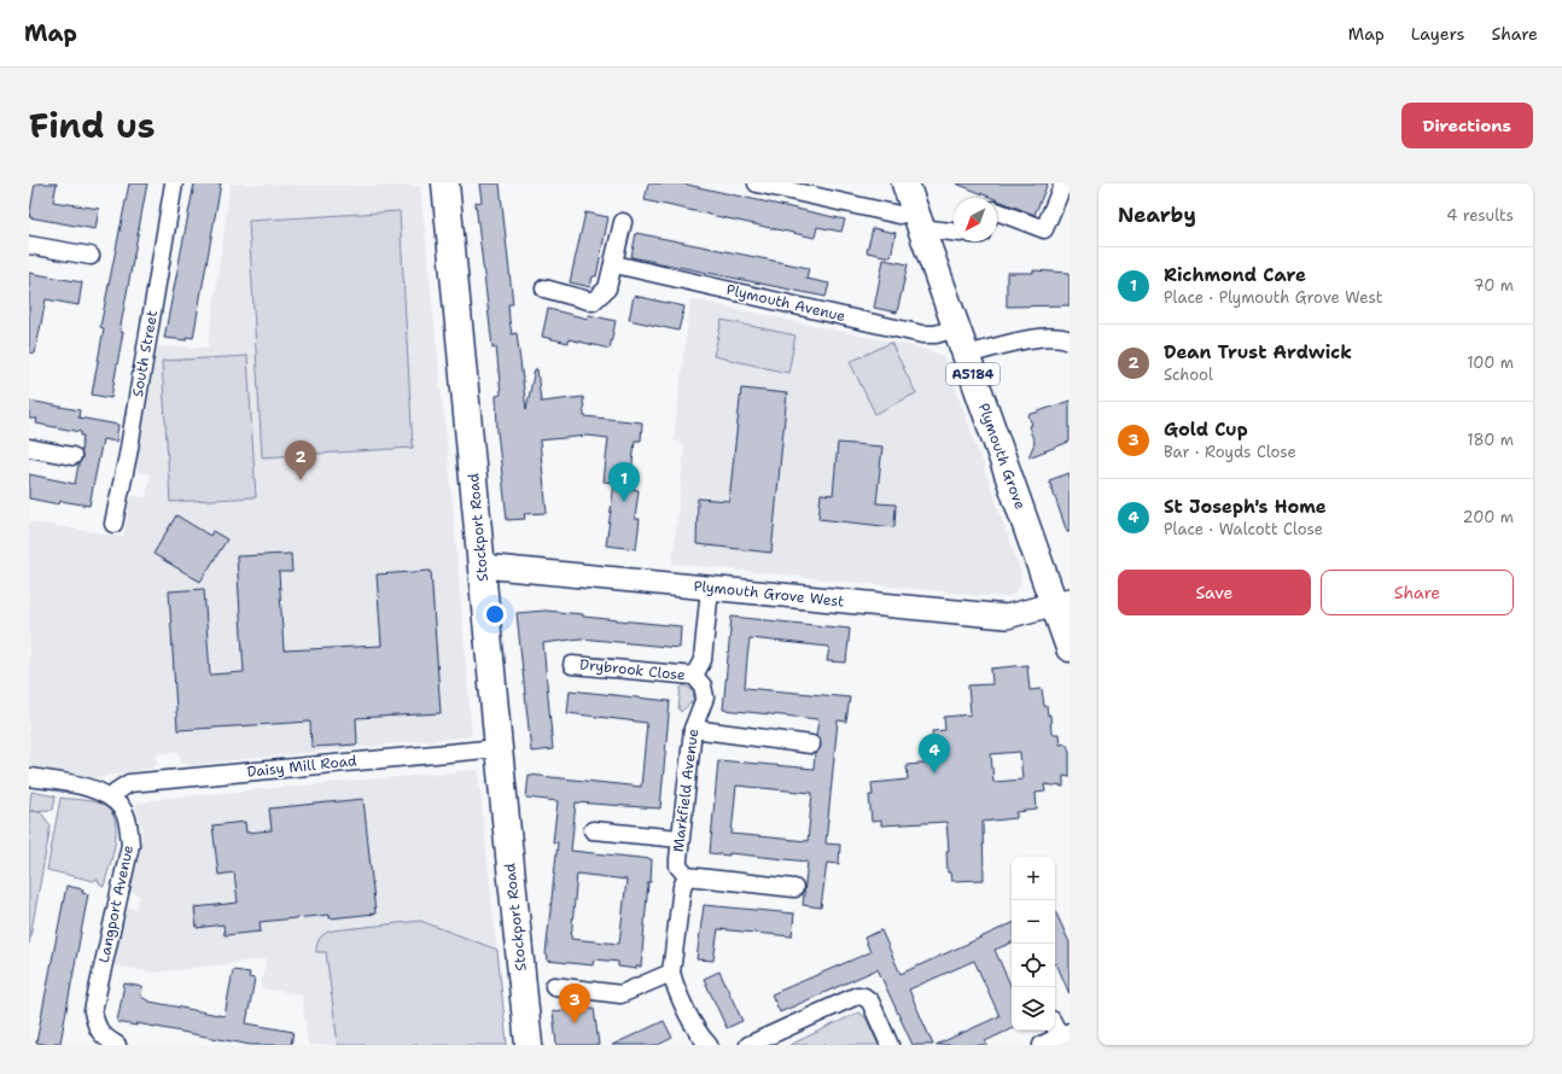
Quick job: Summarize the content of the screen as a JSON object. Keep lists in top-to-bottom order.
{
  "streets": {
    "main road": ["A5184", "Plymouth Grove", "Stockport Road"],
    "street": [
      "Plymouth Avenue",
      "South Street",
      "Plymouth Grove West",
      "Drybrook Close",
      "Daisy Mill Road",
      "Markfield Avenue",
      "Langport Avenue"
    ]
  },
  "crossings": [
    ["Plymouth Avenue", "Plymouth Grove"],
    ["Plymouth Grove", "Plymouth Grove West"],
    ["Stockport Road", "Plymouth Grove West"],
    ["Stockport Road", "Daisy Mill Road"],
    ["Drybrook Close", "Markfield Avenue"],
    ["Daisy Mill Road", "Langport Avenue"]
  ],
  "north": "bottom left",
  "page": {
    "header": "Map",
    "nav": ["Map", "Layers", "Share"],
    "title": "Find us",
    "buttons": [
      "Directions",
      ["Save", "Share"]
    ],
    "heading": ["Nearby", "4 results"],
    "list": [
      {
        "mark": "1",
        "name": "Richmond Care",
        "note": "Place · Plymouth Grove West",
        "value": "70 m"
      },
      {
        "mark": "2",
        "name": "Dean Trust Ardwick",
        "note": "School",
        "value": "100 m"
      },
      {
        "mark": "3",
        "name": "Gold Cup",
        "note": "Bar · Royds Close",
        "value": "180 m"
      },
      {
        "mark": "4",
        "name": "St Joseph's Home",
        "note": "Place · Walcott Close",
        "value": "200 m"
      }
    ],
    "pins": [
      "2",
      "1",
      "4",
      "3"
    ],
    "map_buttons": ["+", "−"]
  }
}
